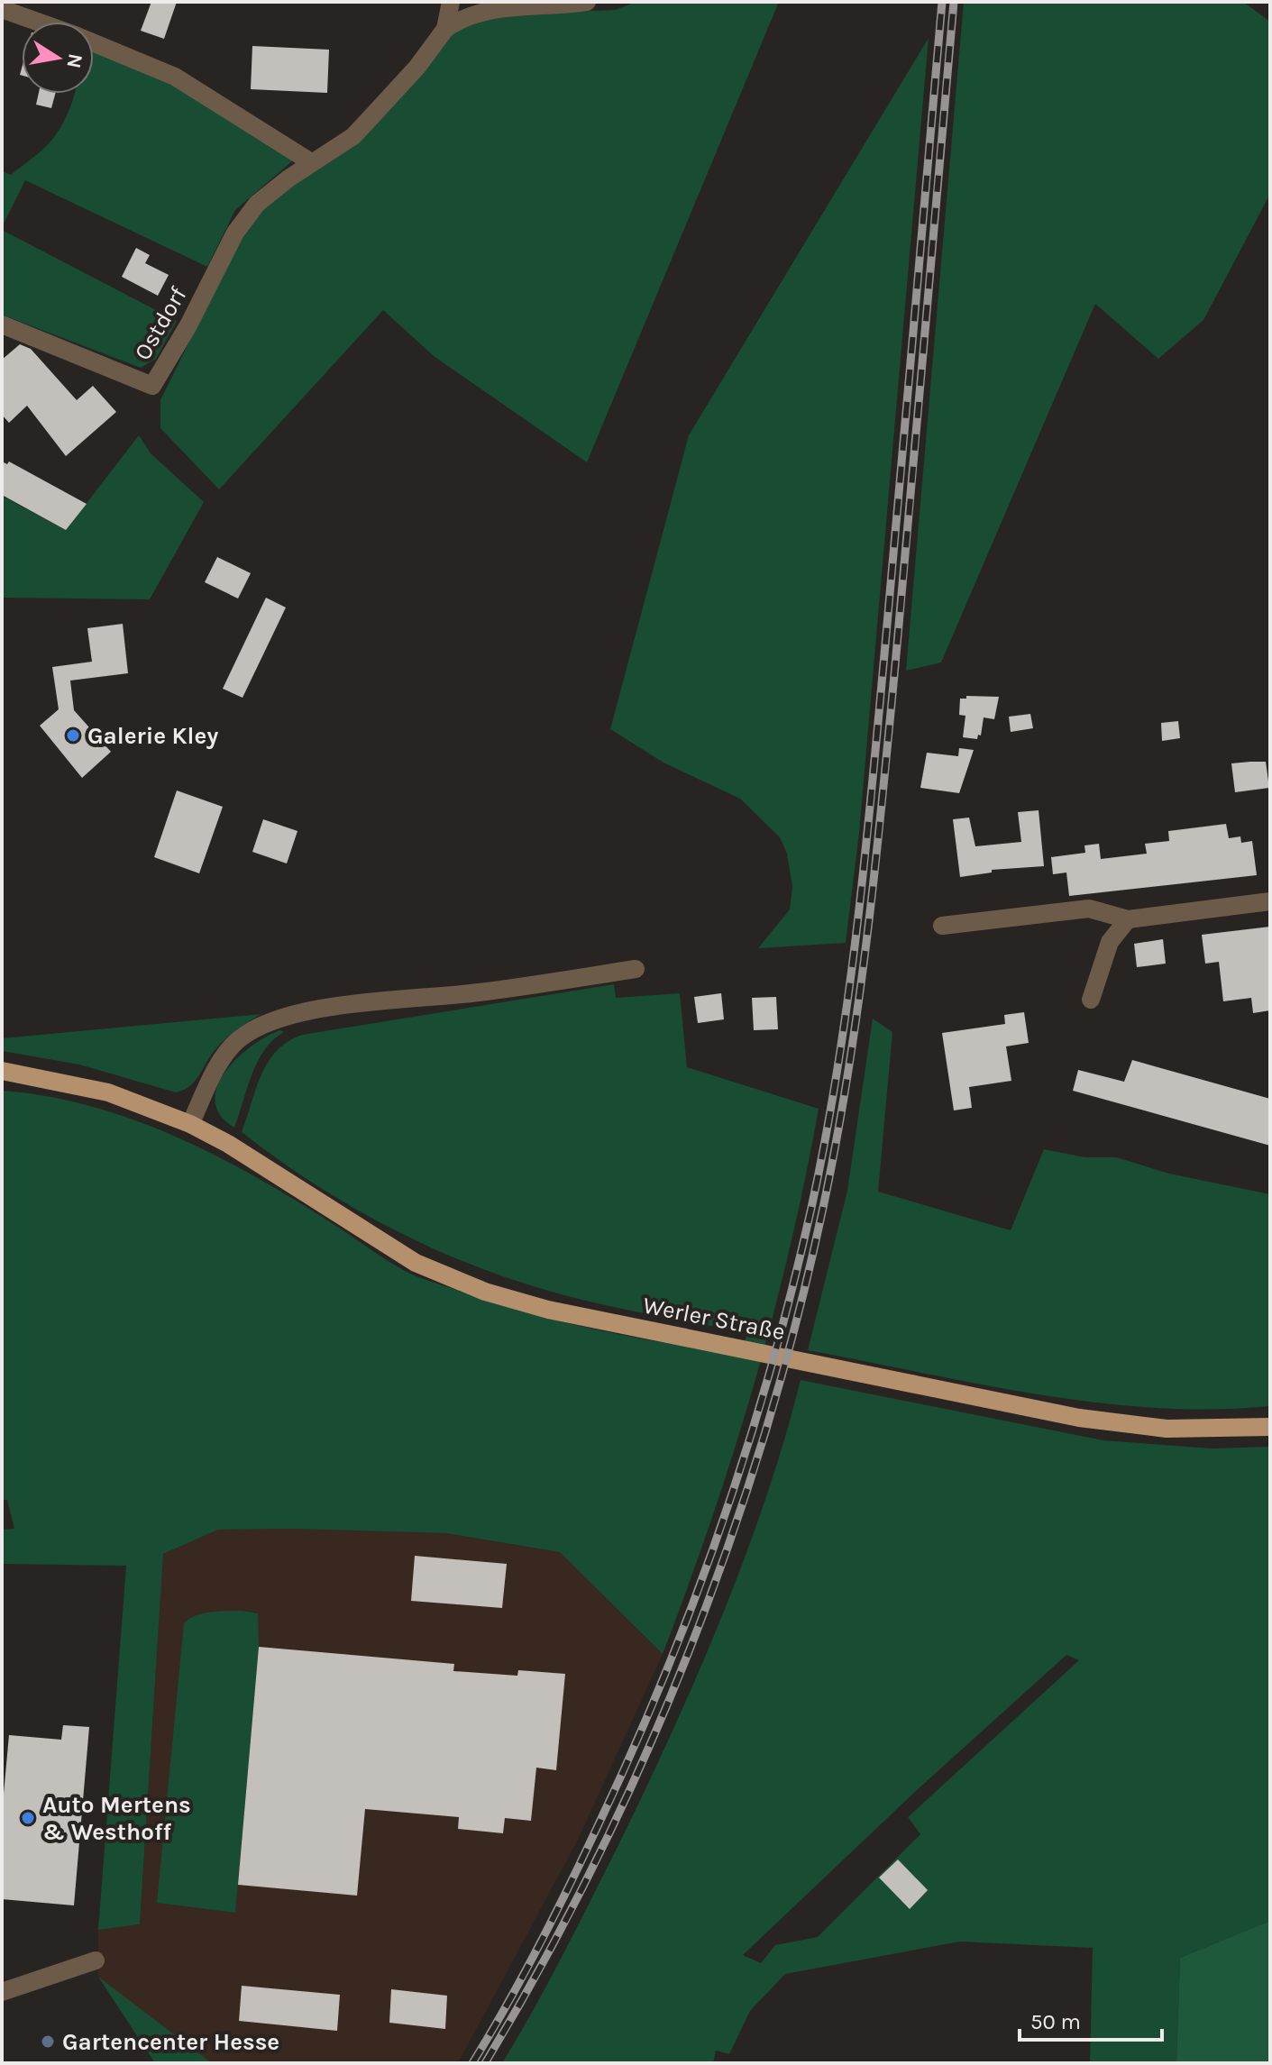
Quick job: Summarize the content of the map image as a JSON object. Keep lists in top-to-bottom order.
{
  "streets": {
    "main road": ["Werler Straße"],
    "street": ["Ostdorf"]
  },
  "places": ["Galerie Kley", "Auto Mertens & Westhoff", "Gartencenter Hesse"],
  "scale_bar": "50 m",
  "north": "right"
}
